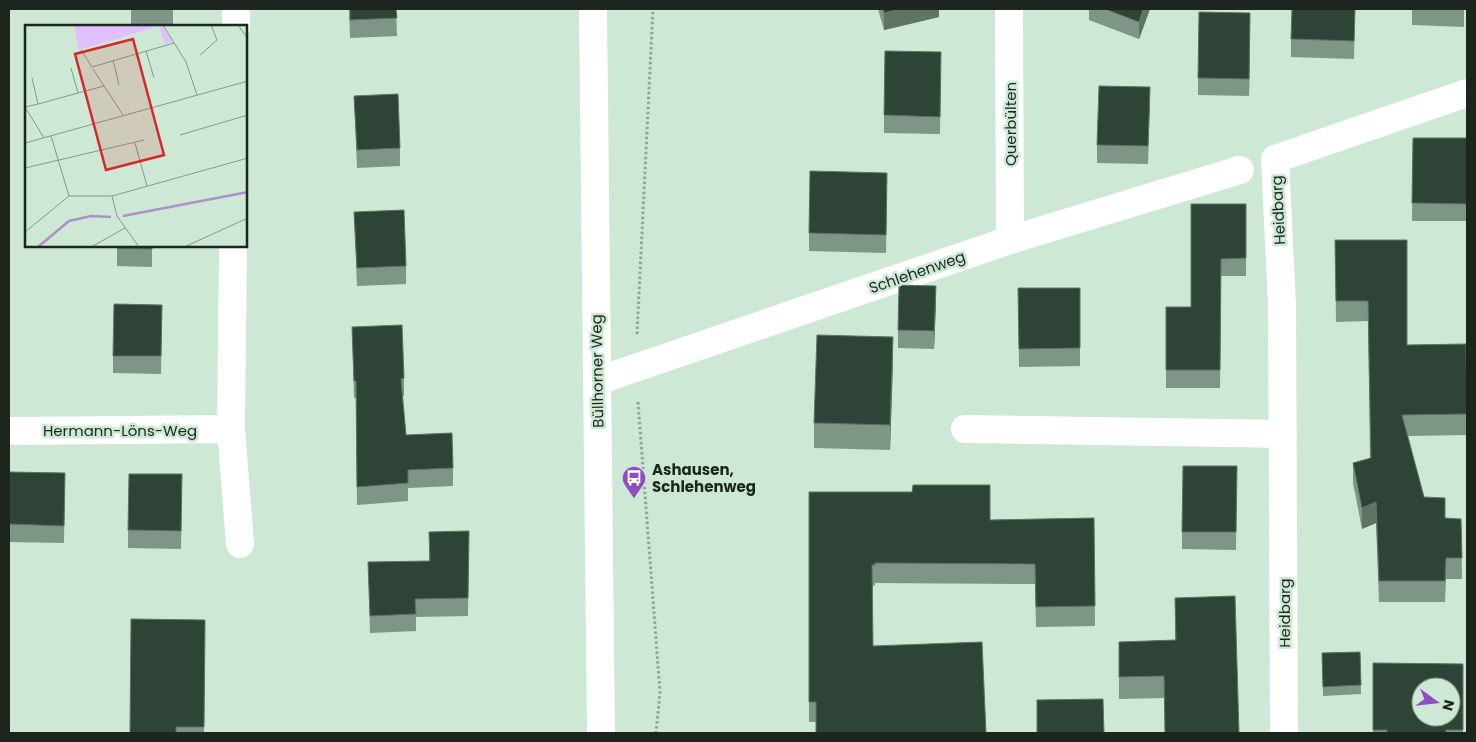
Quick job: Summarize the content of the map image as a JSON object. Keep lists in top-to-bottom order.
{
  "streets": {
    "street": [
      "Querbülten",
      "Heidbarg",
      "Schlehenweg",
      "Büllhorner Weg",
      "Hermann-Löns-Weg"
    ]
  },
  "crossings": [
    ["Querbülten", "Schlehenweg"],
    ["Schlehenweg", "Büllhorner Weg"]
  ],
  "places": {
    "bus stop": ["Ashausen, Schlehenweg"]
  },
  "north": "right"
}
